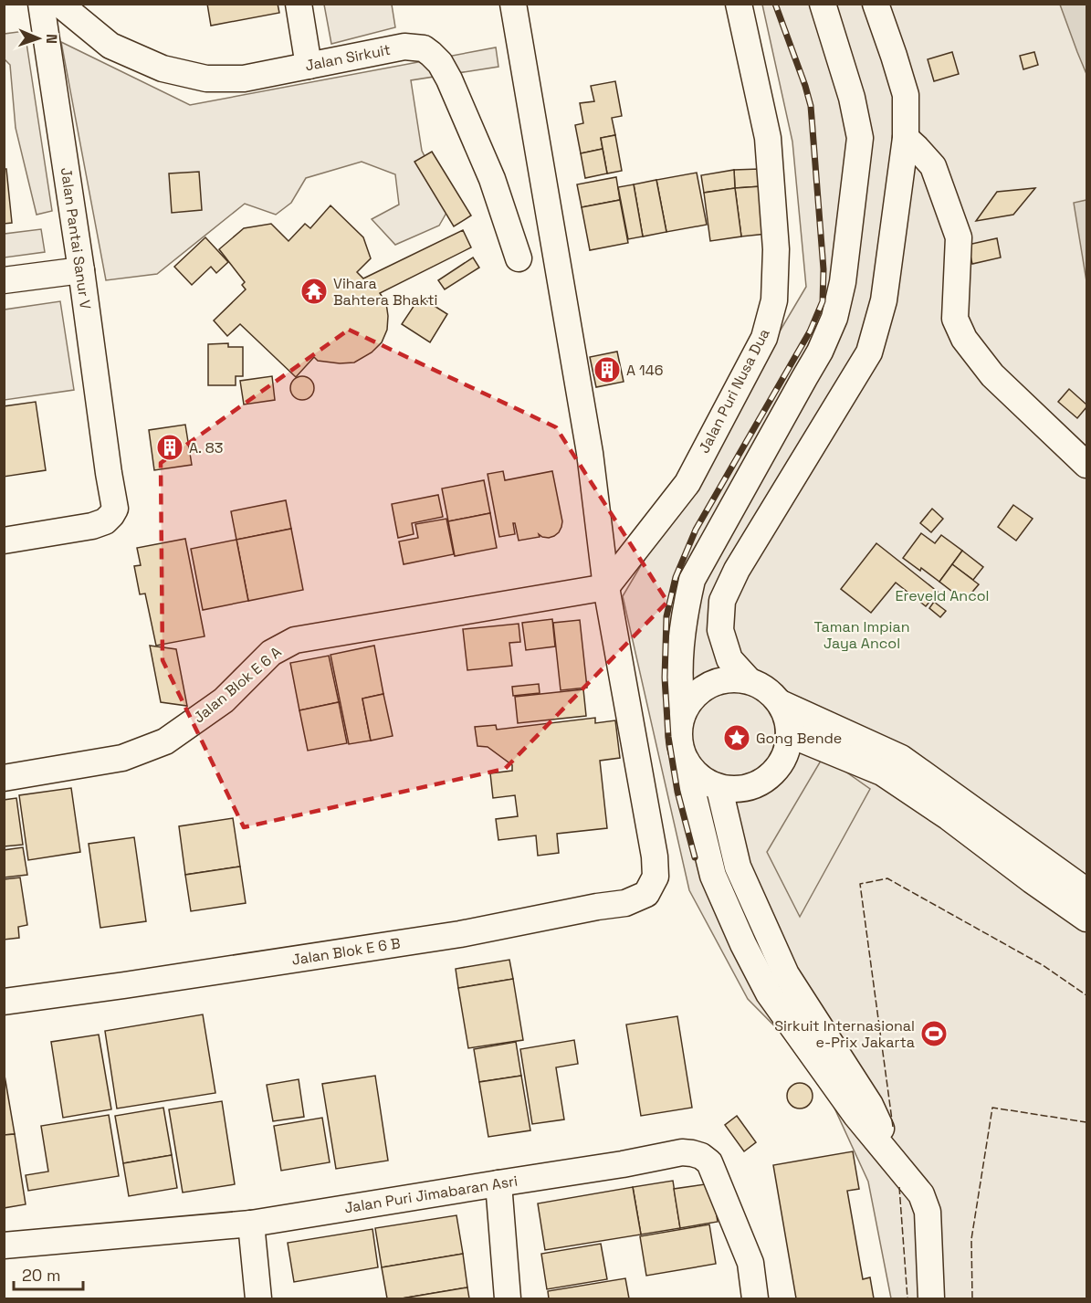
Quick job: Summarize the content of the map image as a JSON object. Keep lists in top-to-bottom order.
{
  "streets": {
    "street": [
      "Jalan Sirkuit",
      "Jalan Pantai Sanur V",
      "Jalan Puri Nusa Dua",
      "Jalan Blok E 6 A",
      "Jalan Blok E 6 B",
      "Jalan Puri Jimabaran Asri"
    ]
  },
  "crossings": [
    ["Jalan Puri Nusa Dua", "Jalan Blok E 6 A"],
    ["Jalan Puri Nusa Dua", "Jalan Blok E 6 B"],
    ["Jalan Blok E 6 A", "Jalan Blok E 6 B"]
  ],
  "parks": ["Ereveld Ancol", "Taman Impian Jaya Ancol"],
  "places": {
    "temple": ["Vihara Bahtera Bhakti"],
    "building": ["A 146", "A. 83"],
    "place": ["Gong Bende"],
    "sports": ["Sirkuit Internasional e-Prix Jakarta"]
  },
  "scale_bar": "20 m",
  "north": "right"
}
